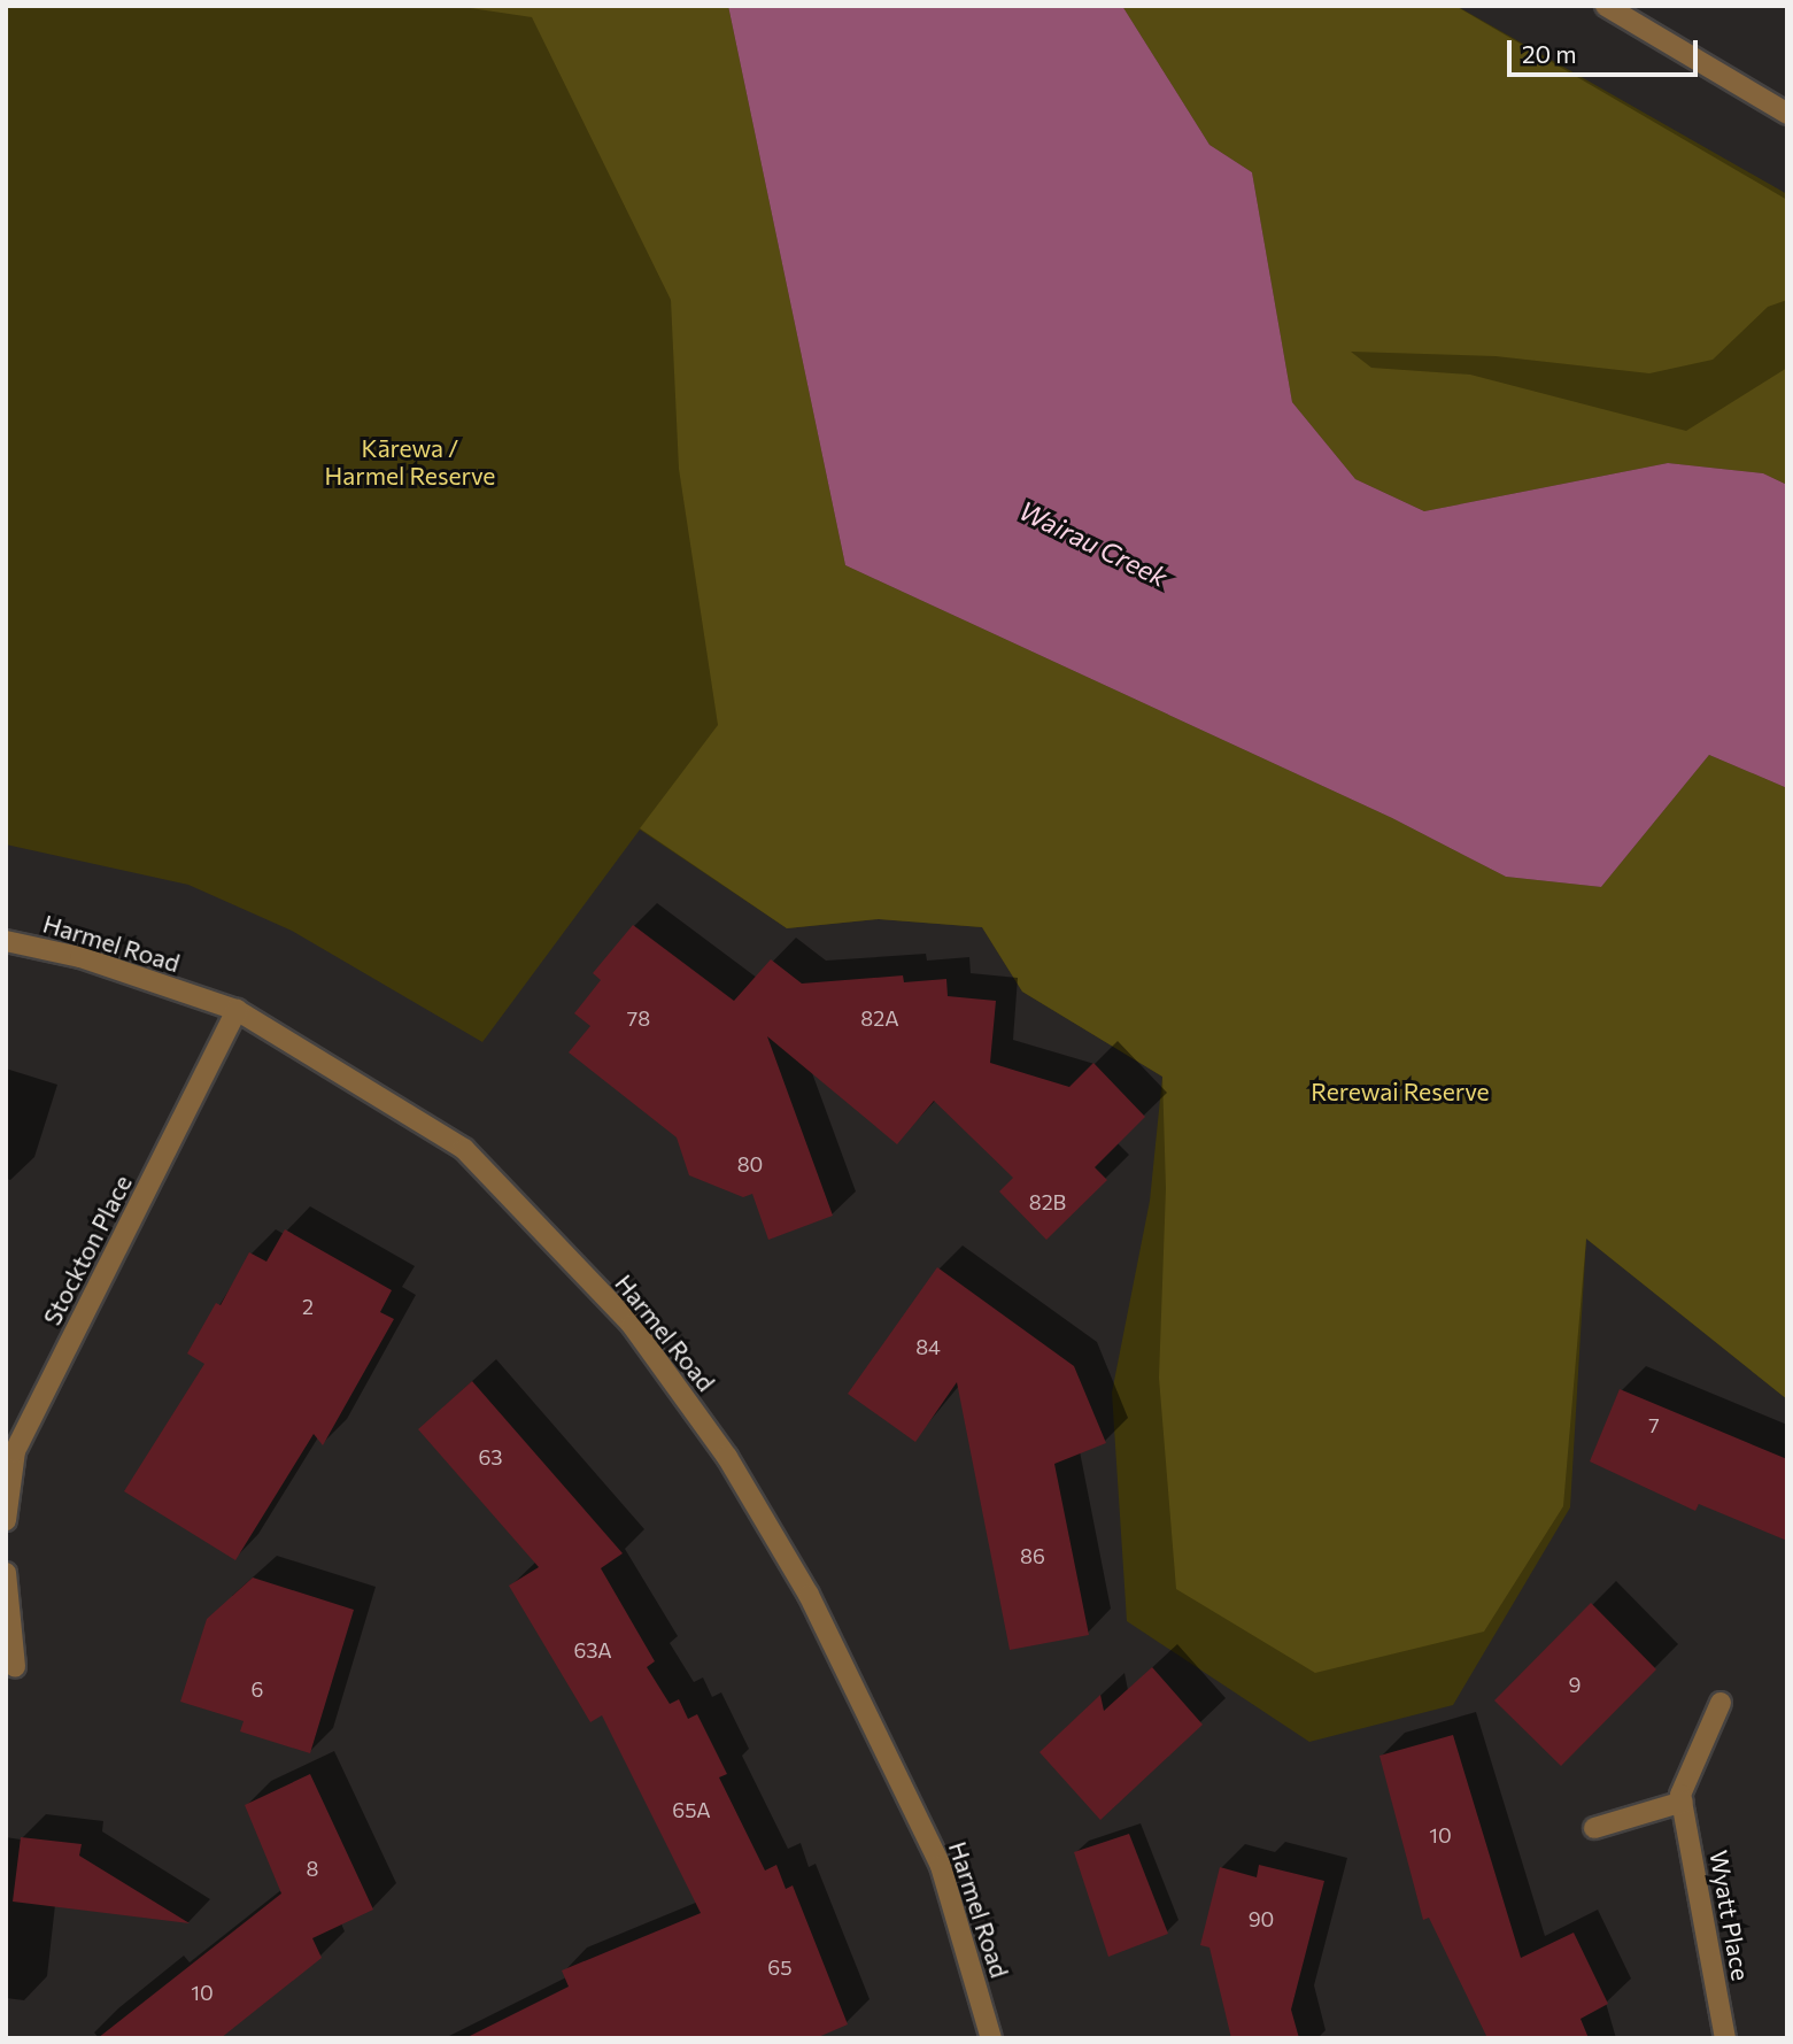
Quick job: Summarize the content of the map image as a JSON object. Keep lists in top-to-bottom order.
{
  "streets": {
    "street": ["Harmel Road", "Stockton Place", "Wyatt Place"]
  },
  "crossings": [
    ["Harmel Road", "Stockton Place"]
  ],
  "water": ["Wairau Creek"],
  "parks": ["Kārewa / Harmel Reserve", "Rerewai Reserve"],
  "house_numbers": [
    "78",
    "82A",
    "80",
    "82B",
    "2",
    "84",
    "7",
    "63",
    "86",
    "63A",
    "9",
    "6",
    "65A",
    "10",
    "8",
    "90",
    "65",
    "10"
  ],
  "scale_bar": "20 m"
}
